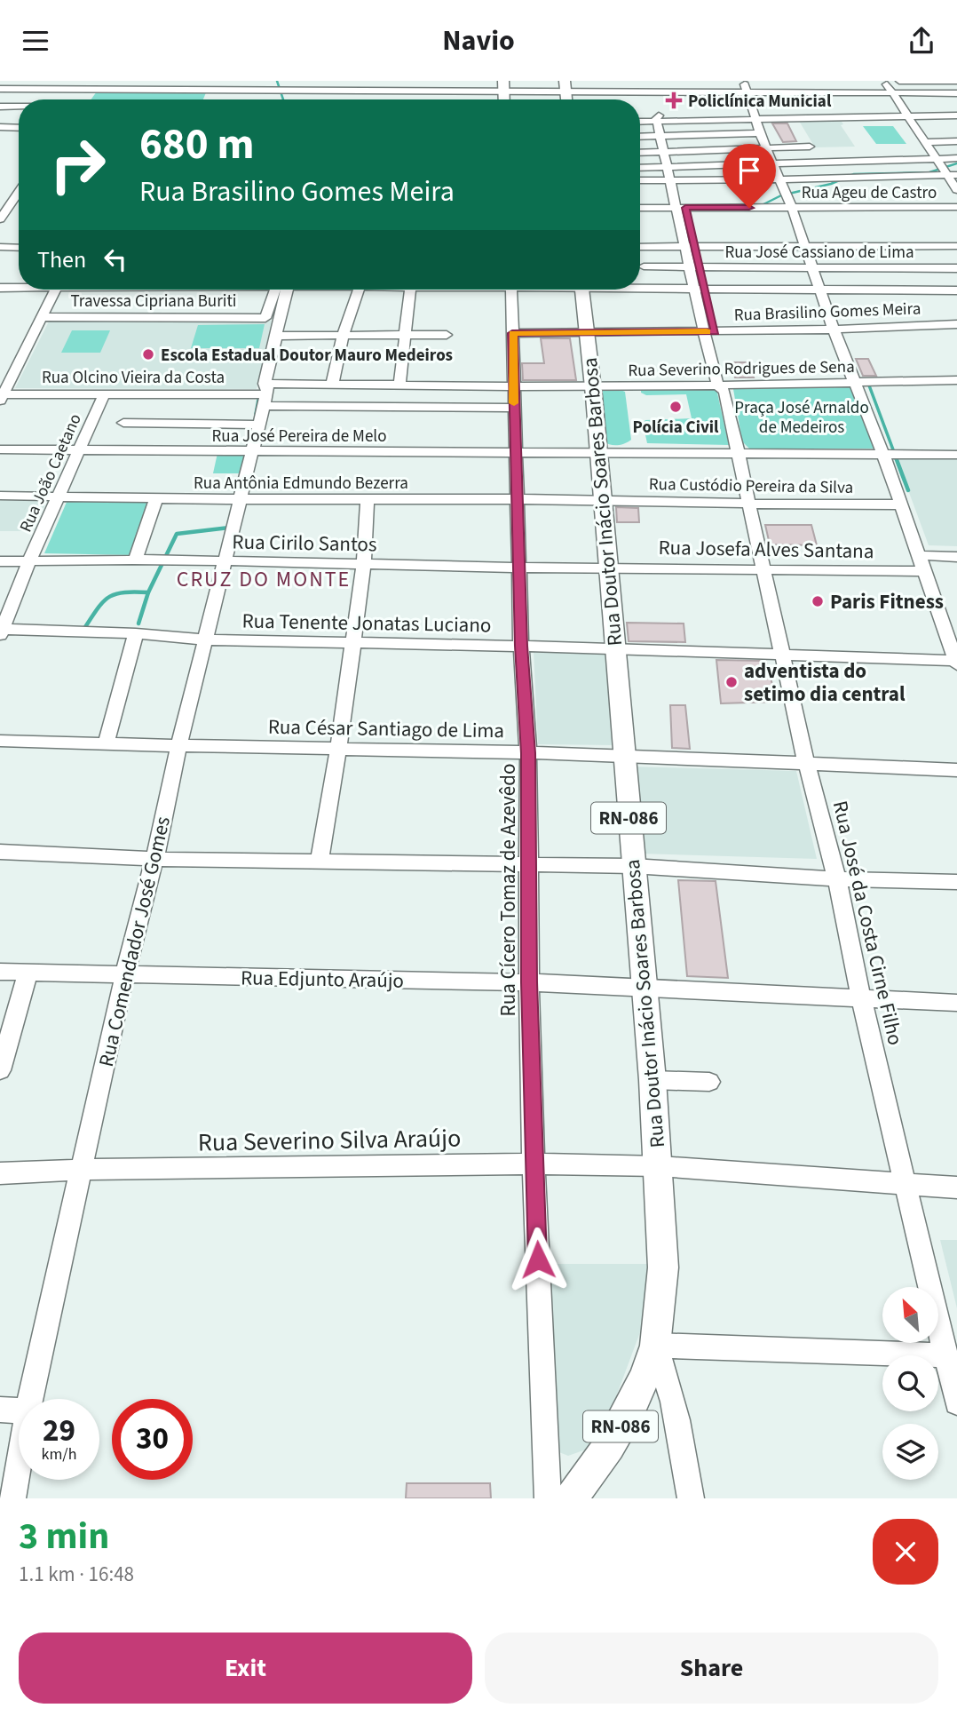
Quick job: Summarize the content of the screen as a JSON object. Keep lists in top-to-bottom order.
{
  "streets": {
    "main road": ["Rua Doutor Inácio Soares Barbosa", "RN-086"],
    "street": [
      "Rua Ageu de Castro",
      "Rua José Cassiano de Lima",
      "Travessa Cipriana Buriti",
      "Rua Brasilino Gomes Meira",
      "Rua Severino Rodrigues de Sena",
      "Rua Olcino Vieira da Costa",
      "Rua José Pereira de Melo",
      "Rua João Caetano",
      "Rua Antônia Edmundo Bezerra",
      "Rua Custódio Pereira da Silva",
      "Rua Cirilo Santos",
      "Rua Josefa Alves Santana",
      "Rua Tenente Jonatas Luciano",
      "Rua César Santiago de Lima",
      "Rua Cícero Tomaz de Azevêdo",
      "Rua José da Costa Cirne Filho",
      "Rua Comendador José Gomes",
      "Rua Edjunto Araújo",
      "Rua Severino Silva Araújo"
    ]
  },
  "crossings": [
    ["Rua Ageu de Castro", "Rua José da Costa Cirne Filho"],
    ["Rua José Cassiano de Lima", "Rua José da Costa Cirne Filho"],
    ["Rua Brasilino Gomes Meira", "Rua Doutor Inácio Soares Barbosa"],
    ["Rua Brasilino Gomes Meira", "Rua Cícero Tomaz de Azevêdo"],
    ["Rua Brasilino Gomes Meira", "Rua José da Costa Cirne Filho"],
    ["Rua Severino Rodrigues de Sena", "Rua Olcino Vieira da Costa"],
    ["Rua Severino Rodrigues de Sena", "Rua Doutor Inácio Soares Barbosa"],
    ["Rua Severino Rodrigues de Sena", "Rua Cícero Tomaz de Azevêdo"],
    ["Rua Severino Rodrigues de Sena", "Rua José da Costa Cirne Filho"],
    ["Rua Severino Rodrigues de Sena", "Rua Comendador José Gomes"],
    ["Rua Olcino Vieira da Costa", "Rua João Caetano"],
    ["Rua Olcino Vieira da Costa", "Rua Cícero Tomaz de Azevêdo"],
    ["Rua Olcino Vieira da Costa", "Rua Comendador José Gomes"],
    ["Rua José Pereira de Melo", "Rua João Caetano"],
    ["Rua José Pereira de Melo", "Rua Doutor Inácio Soares Barbosa"],
    ["Rua José Pereira de Melo", "Rua Cícero Tomaz de Azevêdo"],
    ["Rua José Pereira de Melo", "Rua Comendador José Gomes"],
    ["Rua João Caetano", "Rua Antônia Edmundo Bezerra"],
    ["Rua João Caetano", "Rua Cirilo Santos"],
    ["Rua João Caetano", "Rua Tenente Jonatas Luciano"],
    ["Rua Antônia Edmundo Bezerra", "Rua Custódio Pereira da Silva"],
    ["Rua Antônia Edmundo Bezerra", "Rua Doutor Inácio Soares Barbosa"],
    ["Rua Antônia Edmundo Bezerra", "Rua Cícero Tomaz de Azevêdo"],
    ["Rua Antônia Edmundo Bezerra", "Rua Comendador José Gomes"],
    ["Rua Custódio Pereira da Silva", "Rua Doutor Inácio Soares Barbosa"],
    ["Rua Custódio Pereira da Silva", "Rua José da Costa Cirne Filho"],
    ["Rua Doutor Inácio Soares Barbosa", "Rua Cirilo Santos"],
    ["Rua Doutor Inácio Soares Barbosa", "Rua Josefa Alves Santana"],
    ["Rua Doutor Inácio Soares Barbosa", "Rua Tenente Jonatas Luciano"],
    ["Rua Doutor Inácio Soares Barbosa", "Rua César Santiago de Lima"],
    ["Rua Doutor Inácio Soares Barbosa", "RN-086"],
    ["Rua Doutor Inácio Soares Barbosa", "Rua Edjunto Araújo"],
    ["Rua Doutor Inácio Soares Barbosa", "Rua Severino Silva Araújo"],
    ["Rua Cirilo Santos", "Rua Josefa Alves Santana"],
    ["Rua Cirilo Santos", "Rua Cícero Tomaz de Azevêdo"],
    ["Rua Cirilo Santos", "Rua Comendador José Gomes"],
    ["Rua Josefa Alves Santana", "Rua José da Costa Cirne Filho"],
    ["Rua Tenente Jonatas Luciano", "Rua Cícero Tomaz de Azevêdo"],
    ["Rua Tenente Jonatas Luciano", "Rua José da Costa Cirne Filho"],
    ["Rua Tenente Jonatas Luciano", "Rua Comendador José Gomes"],
    ["Rua César Santiago de Lima", "Rua Cícero Tomaz de Azevêdo"],
    ["Rua César Santiago de Lima", "Rua José da Costa Cirne Filho"],
    ["Rua César Santiago de Lima", "Rua Comendador José Gomes"],
    ["RN-086", "Rua Cícero Tomaz de Azevêdo"],
    ["Rua Cícero Tomaz de Azevêdo", "Rua Edjunto Araújo"],
    ["Rua Cícero Tomaz de Azevêdo", "Rua Severino Silva Araújo"],
    ["Rua José da Costa Cirne Filho", "Rua Edjunto Araújo"],
    ["Rua José da Costa Cirne Filho", "Rua Severino Silva Araújo"],
    ["Rua Comendador José Gomes", "Rua Edjunto Araújo"],
    ["Rua Comendador José Gomes", "Rua Severino Silva Araújo"]
  ],
  "districts": ["CRUZ DO MONTE"],
  "parks": ["Praça José Arnaldo de Medeiros"],
  "places": {
    "health": ["Policlínica Municial"],
    "other": [
      "Escola Estadual Doutor Mauro Medeiros",
      "Polícia Civil",
      "Paris Fitness",
      "adventista do setimo dia central"
    ]
  },
  "north": "top left",
  "page": {
    "header": "Navio",
    "turn": ["680 m", "Rua Brasilino Gomes Meira"],
    "then": "Then",
    "speed": "29 km/h",
    "limit": "30",
    "heading": ["3 min", "1.1 km · 16:48"],
    "buttons": ["Exit", "Share"]
  }
}
